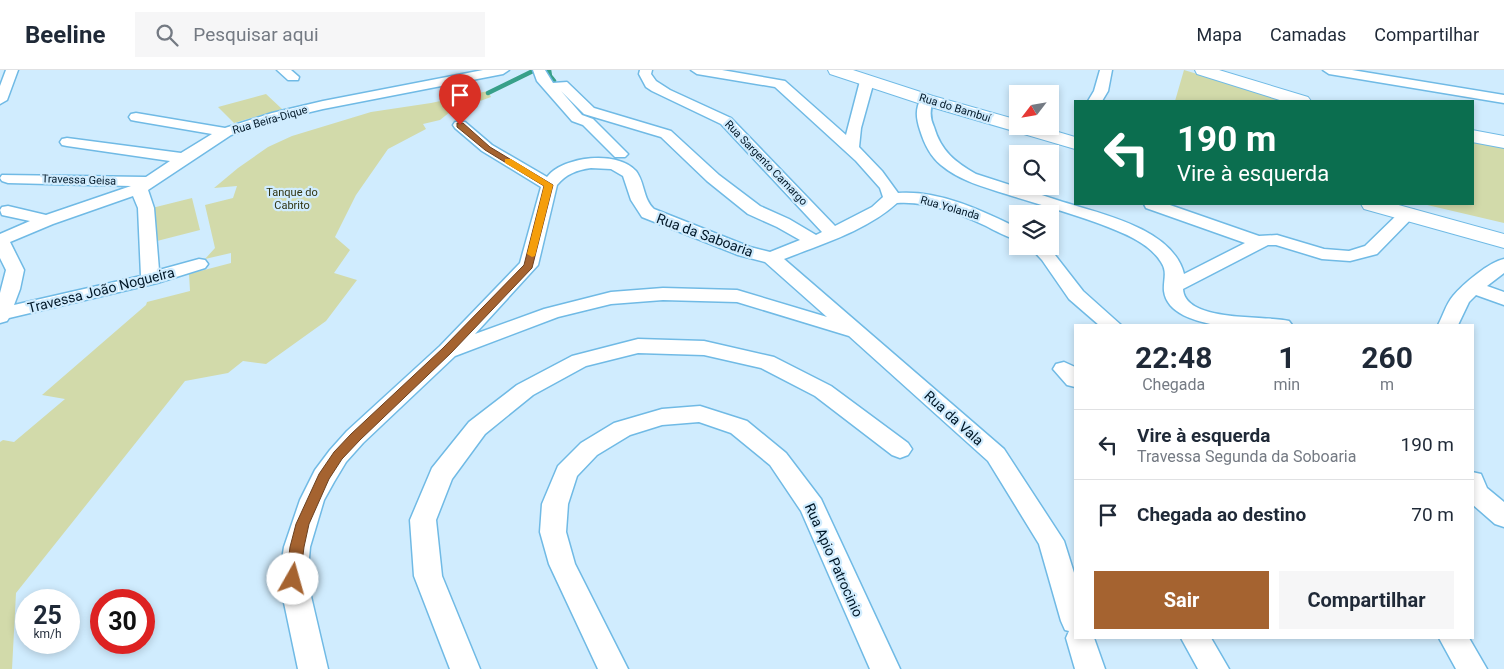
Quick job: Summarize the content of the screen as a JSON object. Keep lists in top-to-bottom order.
{
  "streets": {
    "main road": ["Rua do Bambuí"],
    "street": [
      "Rua Beira-Dique",
      "Rua Sargento Camargo",
      "Travessa Geisa",
      "Rua Yolanda",
      "Rua da Saboaria",
      "Travessa João Nogueira",
      "Rua da Vala",
      "Rua Apio Patrocinio"
    ]
  },
  "crossings": [
    ["Rua Beira-Dique", "Travessa Geisa"],
    ["Rua Sargento Camargo", "Rua da Saboaria"],
    ["Rua Yolanda", "Rua da Saboaria"],
    ["Rua da Saboaria", "Rua da Vala"]
  ],
  "parks": ["Tanque do Cabrito"],
  "north": "bottom left",
  "page": {
    "header": "Beeline",
    "search": "Pesquisar aqui",
    "nav": ["Mapa", "Camadas", "Compartilhar"],
    "turn": ["190 m", "Vire à esquerda"],
    "eta": [
      "22:48",
      "Chegada",
      "1",
      "min",
      "260",
      "m"
    ],
    "list": [
      {
        "name": "Vire à esquerda",
        "note": "Travessa Segunda da Soboaria",
        "value": "190 m"
      },
      {
        "name": "Chegada ao destino",
        "value": "70 m"
      }
    ],
    "buttons": ["Sair", "Compartilhar"],
    "speed": "25 km/h",
    "limit": "30"
  }
}
